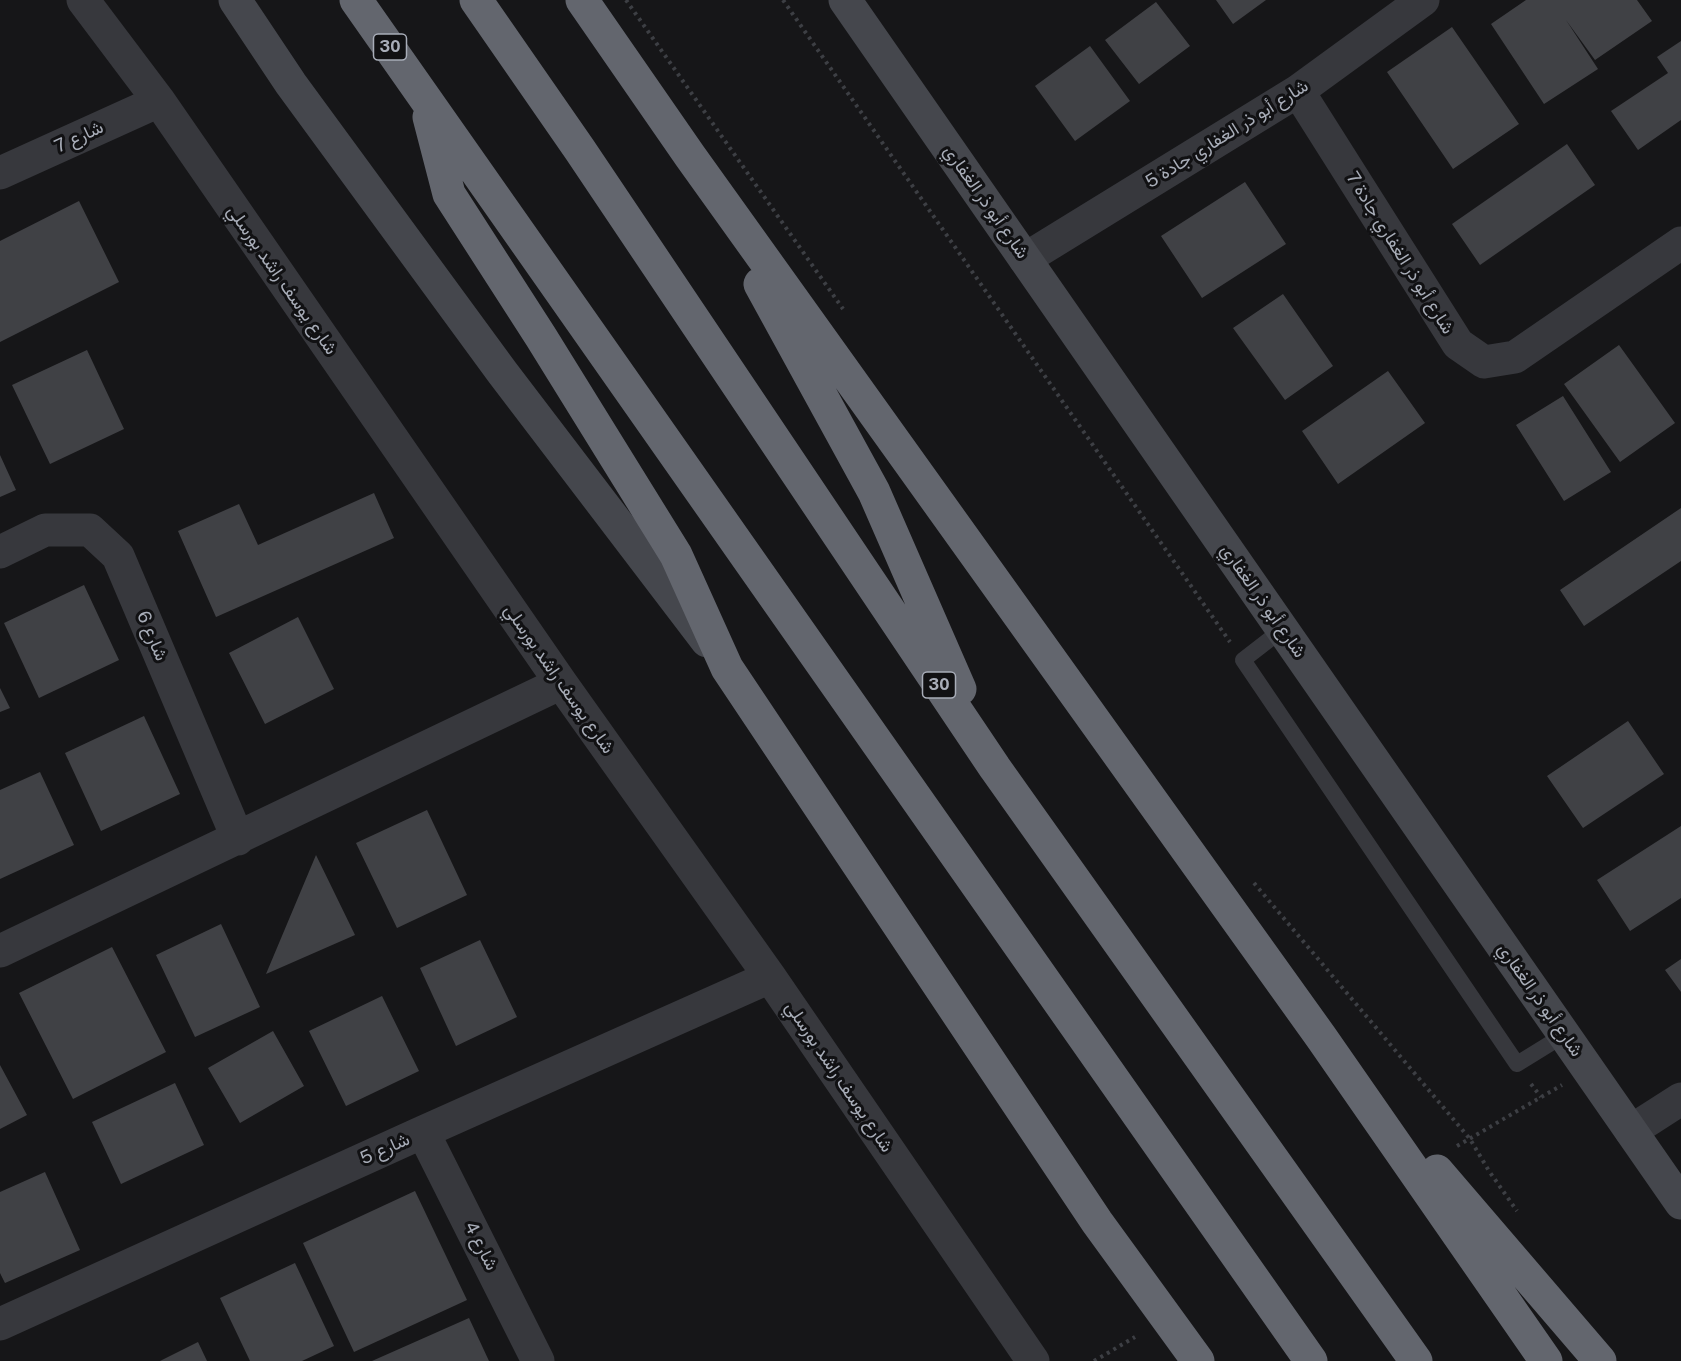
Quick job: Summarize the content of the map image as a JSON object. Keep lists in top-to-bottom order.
{
  "streets": {
    "highway": ["30"],
    "street": [
      "شارع أبو ذر الغفاري جادة 5",
      "شارع 7",
      "شارع أبو ذر الغفاري",
      "شارع أبو ذر الغفاري جادة 7",
      "شارع يوسف راشد بورسلي",
      "شارع 6",
      "شارع 5",
      "شارع 4"
    ]
  },
  "crossings": [
    ["شارع أبو ذر الغفاري جادة 5", "شارع أبو ذر الغفاري"],
    ["شارع أبو ذر الغفاري جادة 5", "شارع أبو ذر الغفاري جادة 7"],
    ["شارع 7", "شارع يوسف راشد بورسلي"],
    ["شارع يوسف راشد بورسلي", "شارع 5"],
    ["شارع 5", "شارع 4"]
  ]
}
